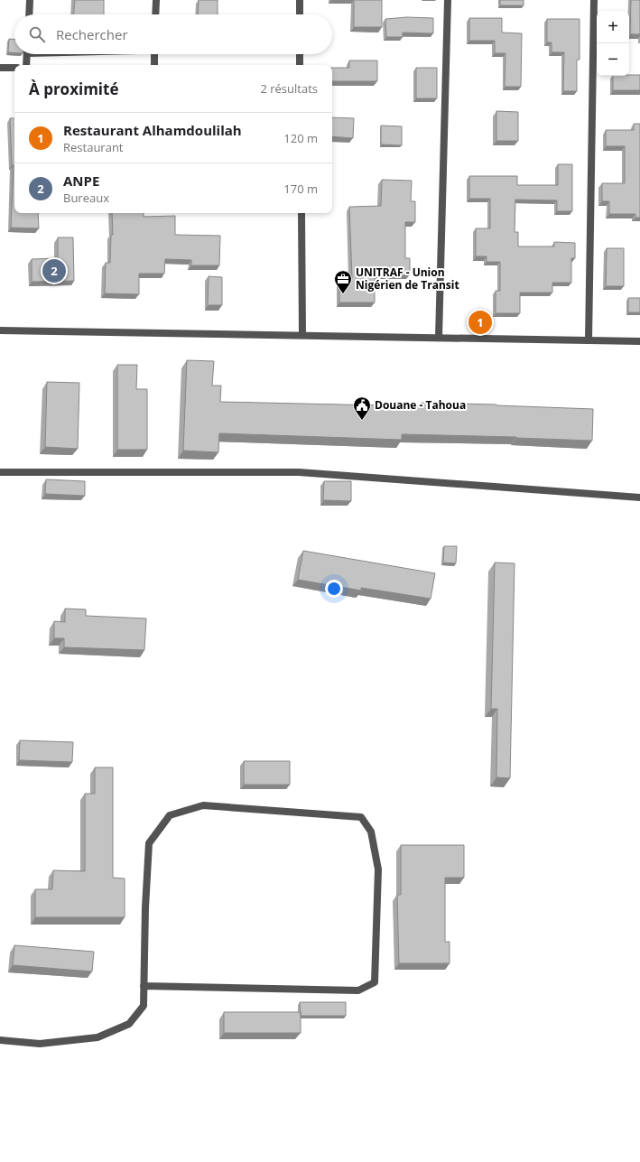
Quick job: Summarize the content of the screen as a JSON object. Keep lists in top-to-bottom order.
{
  "places": {
    "office": ["UNITRAF - Union Nigérien de Transit"],
    "public building": ["Douane - Tahoua"]
  },
  "page": {
    "map_buttons": ["+", "−"],
    "search": "Rechercher",
    "heading": ["À proximité", "2 résultats"],
    "list": [
      {
        "mark": "1",
        "name": "Restaurant Alhamdoulilah",
        "note": "Restaurant",
        "value": "120 m"
      },
      {
        "mark": "2",
        "name": "ANPE",
        "note": "Bureaux",
        "value": "170 m"
      }
    ],
    "pins": ["2", "1"]
  }
}
